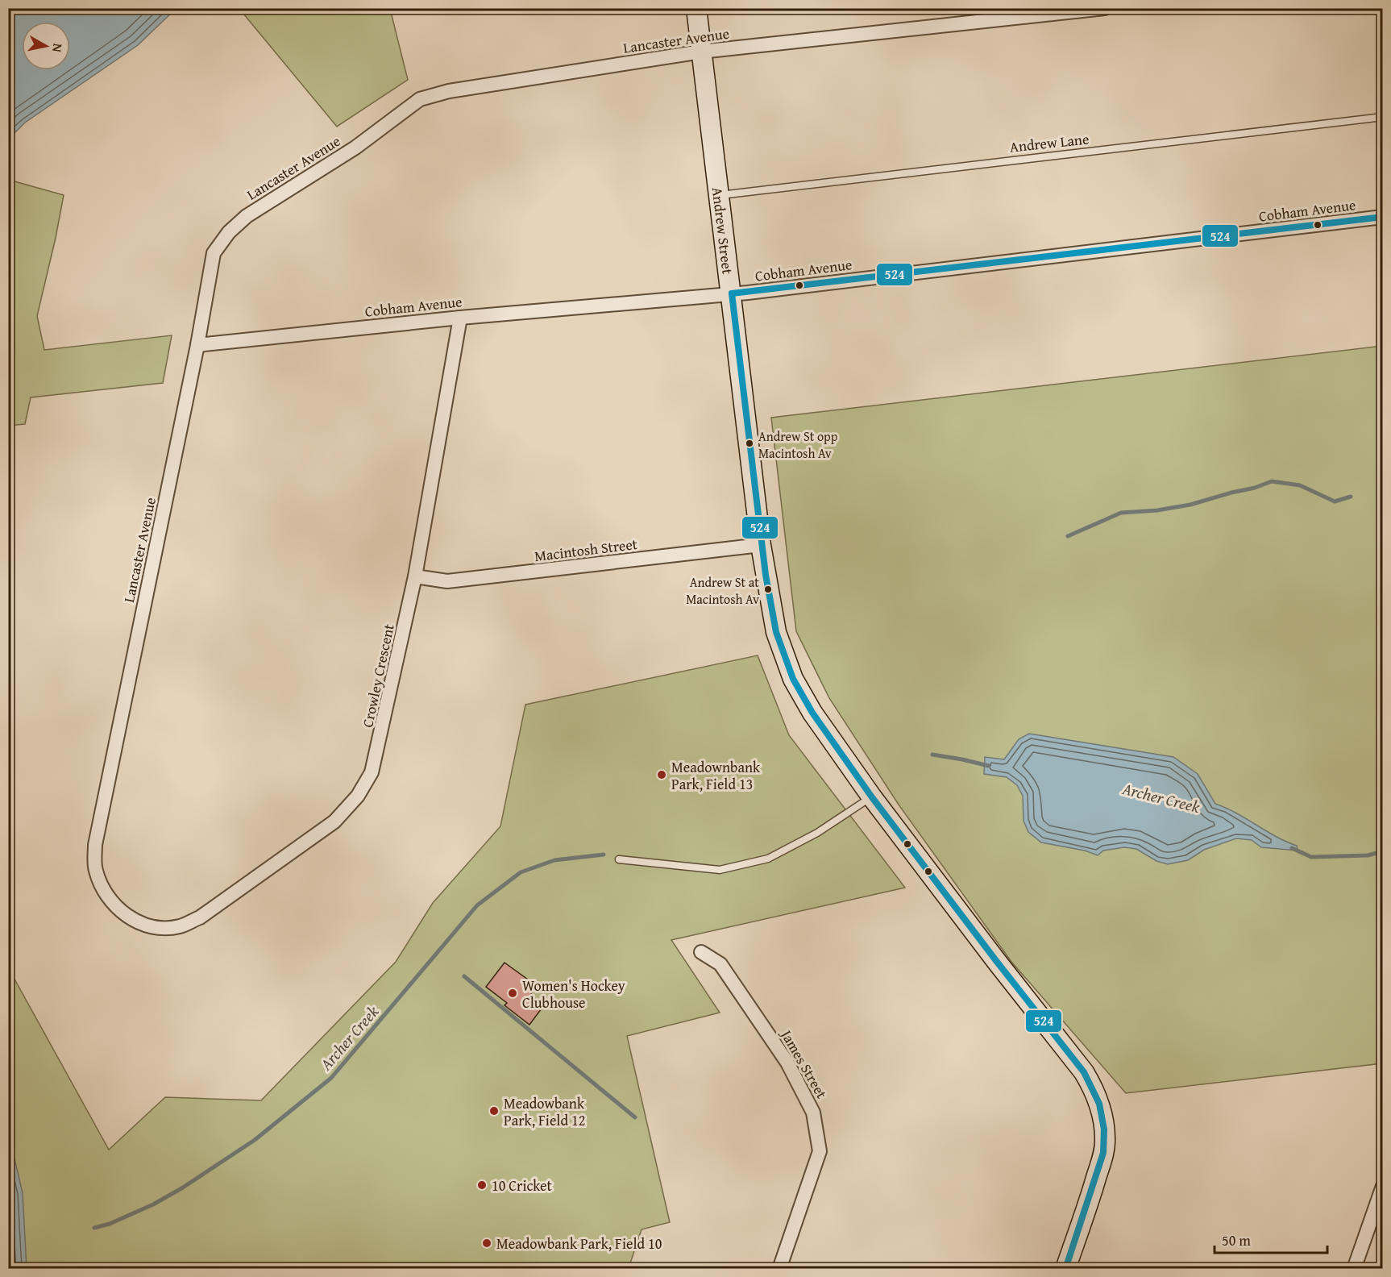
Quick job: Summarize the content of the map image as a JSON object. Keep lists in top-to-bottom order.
{
  "streets": {
    "main road": ["Andrew Street"],
    "street": [
      "Lancaster Avenue",
      "Cobham Avenue",
      "Macintosh Street",
      "Crowley Crescent",
      "James Street"
    ],
    "lane": ["Andrew Lane"]
  },
  "crossings": [
    ["Lancaster Avenue", "Cobham Avenue"],
    ["Lancaster Avenue", "Andrew Street"],
    ["Lancaster Avenue", "Crowley Crescent"],
    ["Andrew Lane", "Andrew Street"],
    ["Cobham Avenue", "Andrew Street"],
    ["Cobham Avenue", "Crowley Crescent"],
    ["Andrew Street", "Macintosh Street"],
    ["Macintosh Street", "Crowley Crescent"]
  ],
  "water": ["Archer Creek"],
  "places": [
    "Andrew St opp Macintosh Av",
    "Andrew St at Macintosh Av",
    "Meadownbank Park, Field 13",
    "Women's Hockey Clubhouse",
    "Meadowbank Park, Field 12",
    "10 Cricket",
    "Meadowbank Park, Field 10"
  ],
  "lines": ["transit line 524"],
  "scale_bar": "50 m",
  "north": "right"
}
